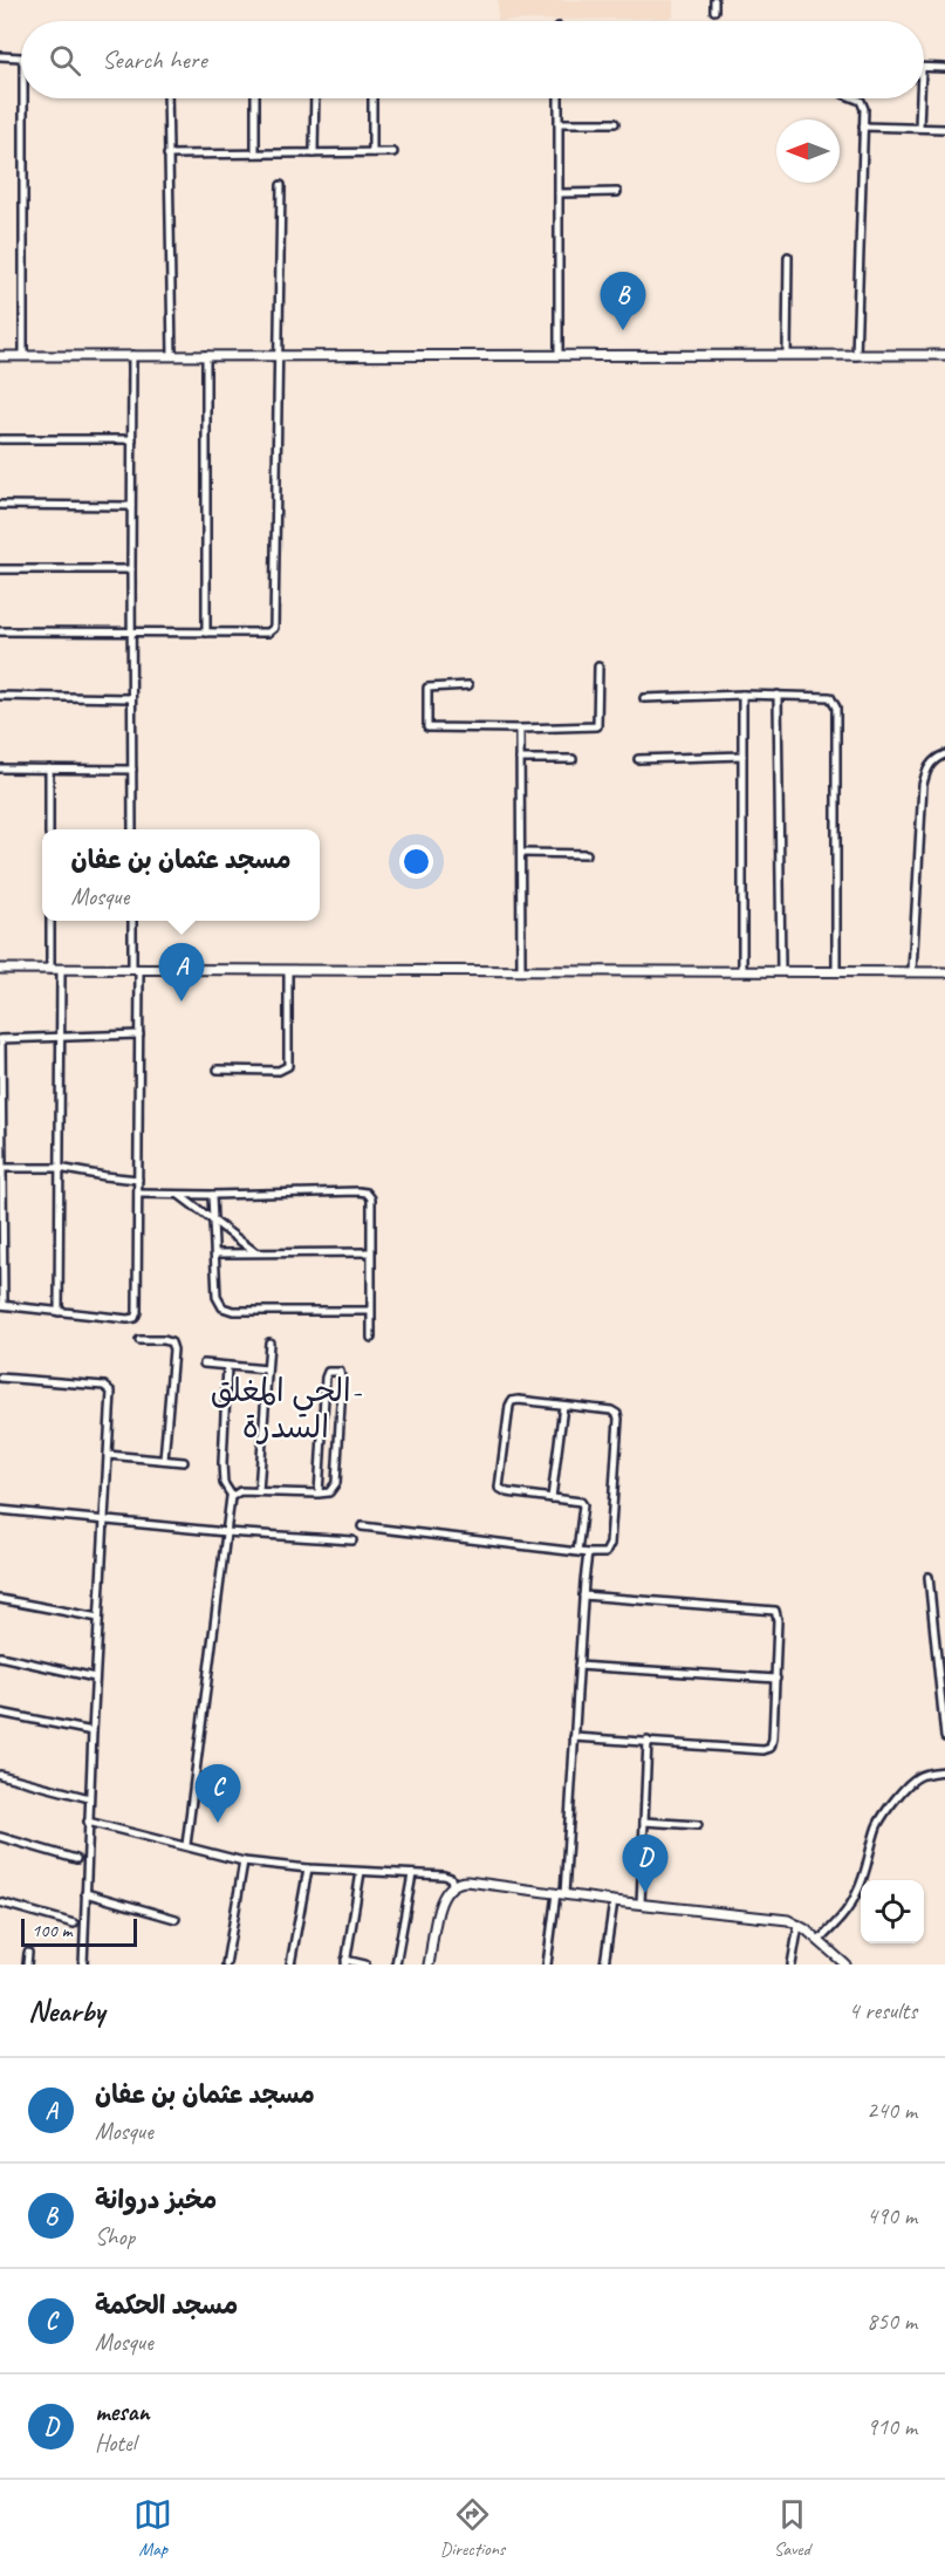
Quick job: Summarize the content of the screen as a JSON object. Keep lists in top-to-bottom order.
{
  "districts": ["الحي المغلق- السدرة"],
  "scale_bar": "100 m",
  "north": "left",
  "page": {
    "search": "Search here",
    "pins": [
      "B",
      "A",
      "C",
      "D"
    ],
    "popup": ["مسجد عثمان بن عفان", "Mosque"],
    "scale": "100 m",
    "heading": ["Nearby", "4 results"],
    "list": [
      {
        "mark": "A",
        "name": "مسجد عثمان بن عفان",
        "note": "Mosque",
        "value": "240 m"
      },
      {
        "mark": "B",
        "name": "مخبز دروانة",
        "note": "Shop",
        "value": "490 m"
      },
      {
        "mark": "C",
        "name": "مسجد الحكمة",
        "note": "Mosque",
        "value": "850 m"
      },
      {
        "mark": "D",
        "name": "mesan",
        "note": "Hotel",
        "value": "910 m"
      }
    ],
    "nav": ["Map", "Directions", "Saved"]
  }
}
